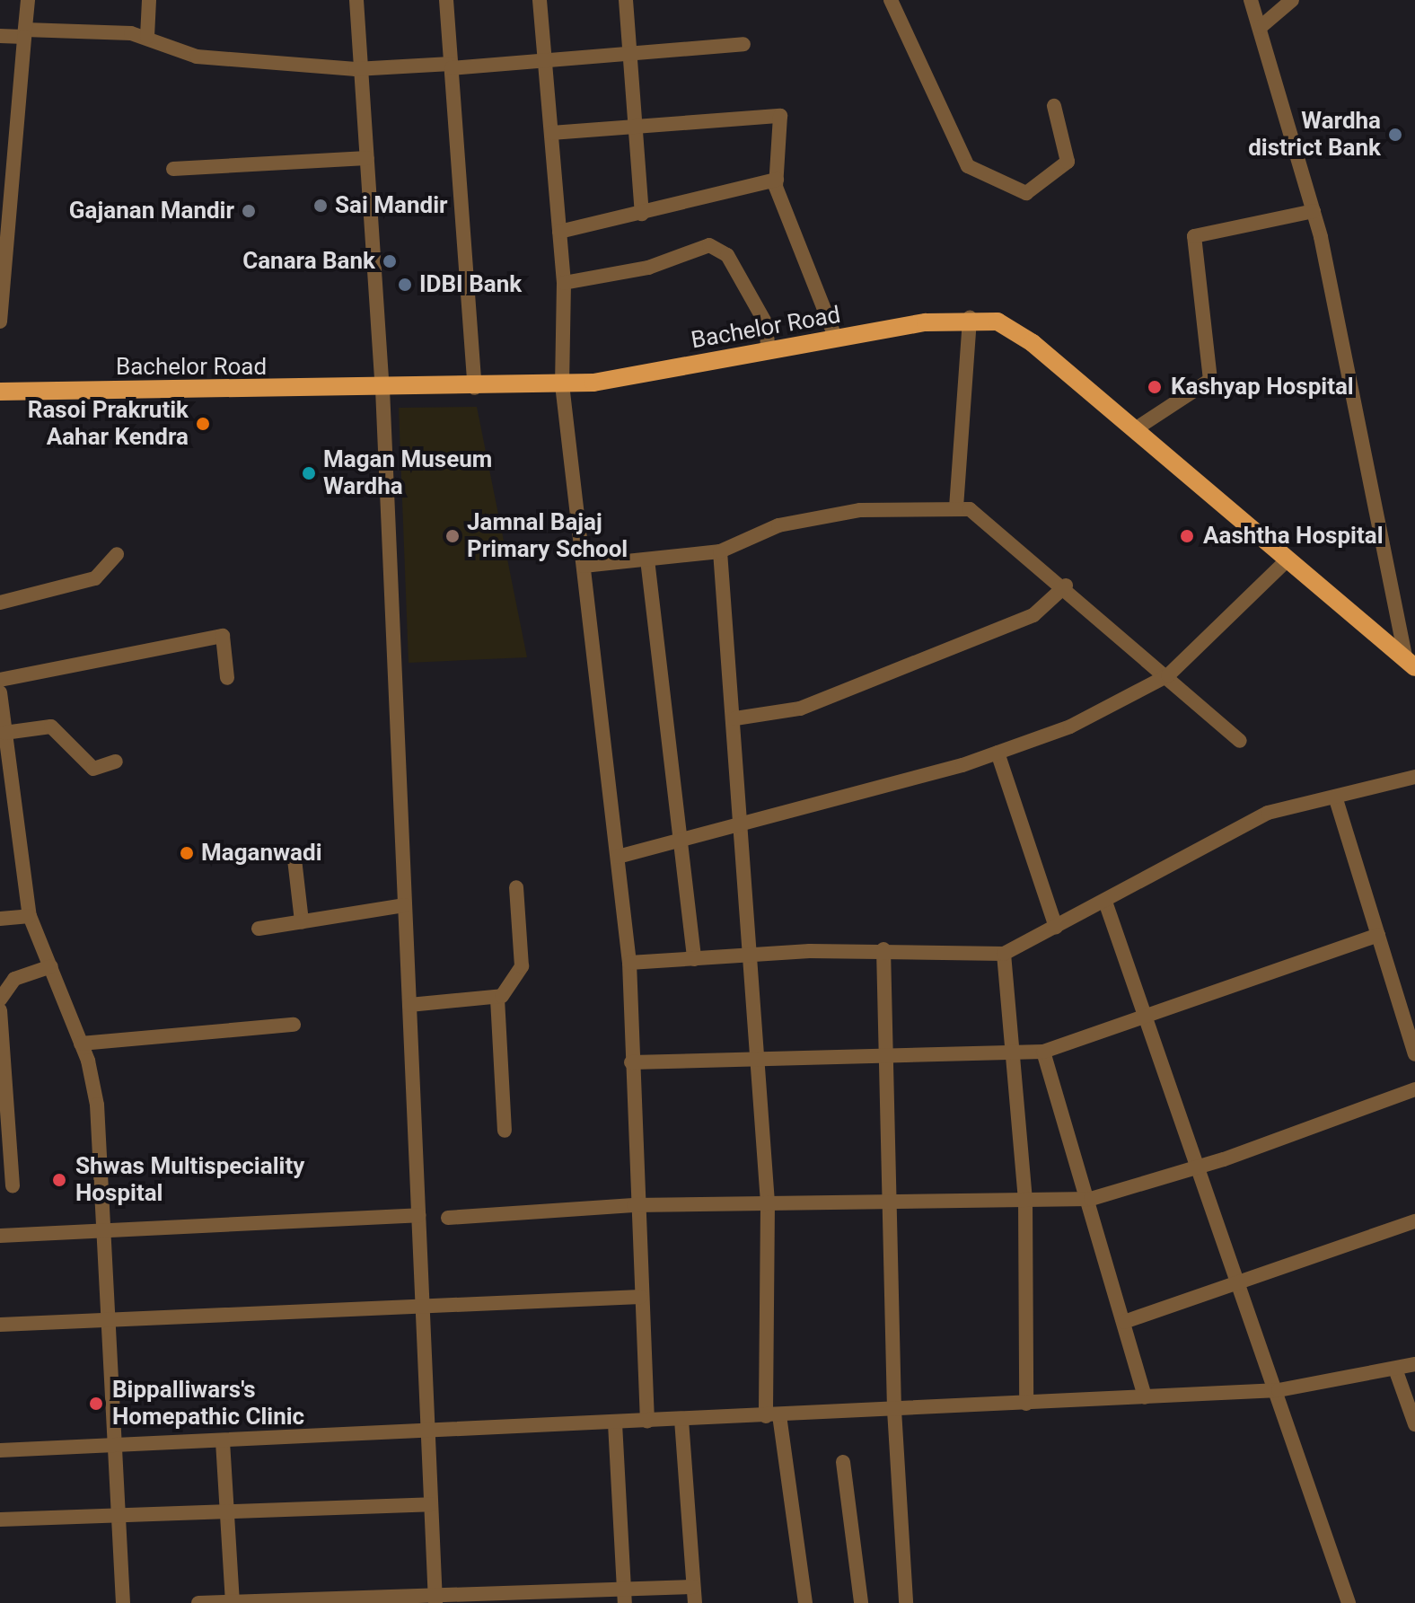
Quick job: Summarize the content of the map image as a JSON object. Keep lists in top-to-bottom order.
{
  "streets": {
    "main road": ["Bachelor Road"]
  },
  "places": [
    "Wardha district Bank",
    "Sai Mandir",
    "Gajanan Mandir",
    "Canara Bank",
    "IDBI Bank",
    "Kashyap Hospital",
    "Rasoi Prakrutik Aahar Kendra",
    "Magan Museum Wardha",
    "Jamnal Bajaj Primary School",
    "Aashtha Hospital",
    "Maganwadi",
    "Shwas Multispeciality Hospital",
    "Bippalliwars's Homepathic Clinic"
  ]
}
